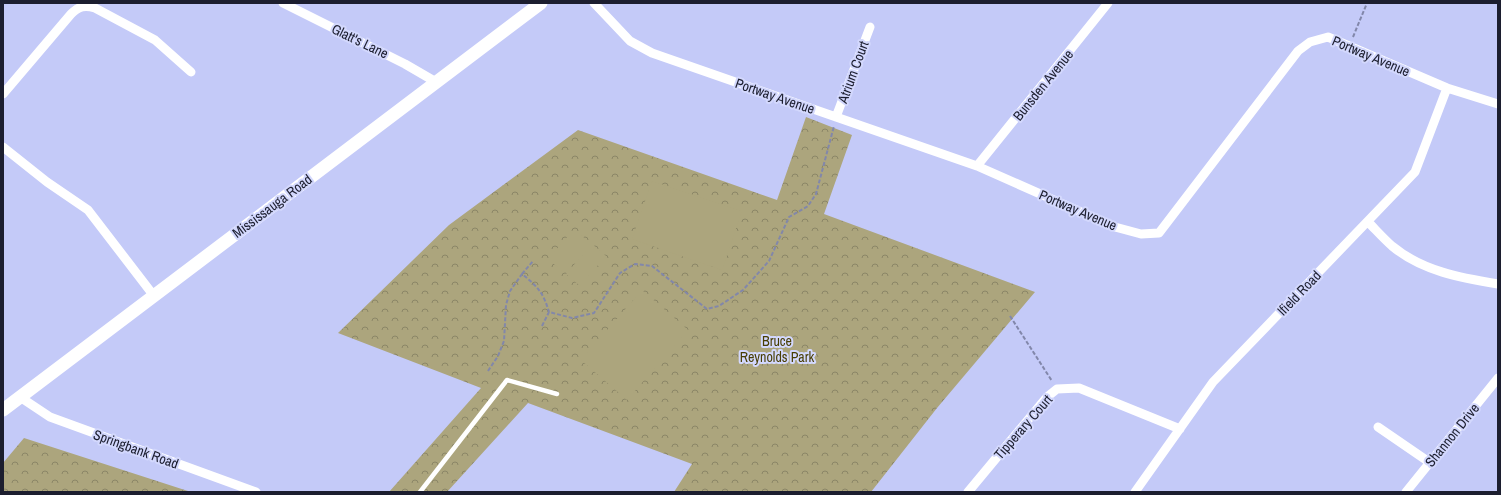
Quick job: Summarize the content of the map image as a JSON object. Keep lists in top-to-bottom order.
{
  "streets": {
    "main road": ["Mississauga Road"],
    "street": [
      "Glatt's Lane",
      "Portway Avenue",
      "Atrium Court",
      "Bunsden Avenue",
      "Ifield Road",
      "Tipperary Court",
      "Shannon Drive",
      "Springbank Road"
    ]
  },
  "crossings": [
    ["Glatt's Lane", "Mississauga Road"],
    ["Portway Avenue", "Atrium Court"],
    ["Portway Avenue", "Bunsden Avenue"],
    ["Portway Avenue", "Ifield Road"],
    ["Mississauga Road", "Springbank Road"],
    ["Ifield Road", "Tipperary Court"]
  ],
  "parks": ["Bruce Reynolds Park"]
}
